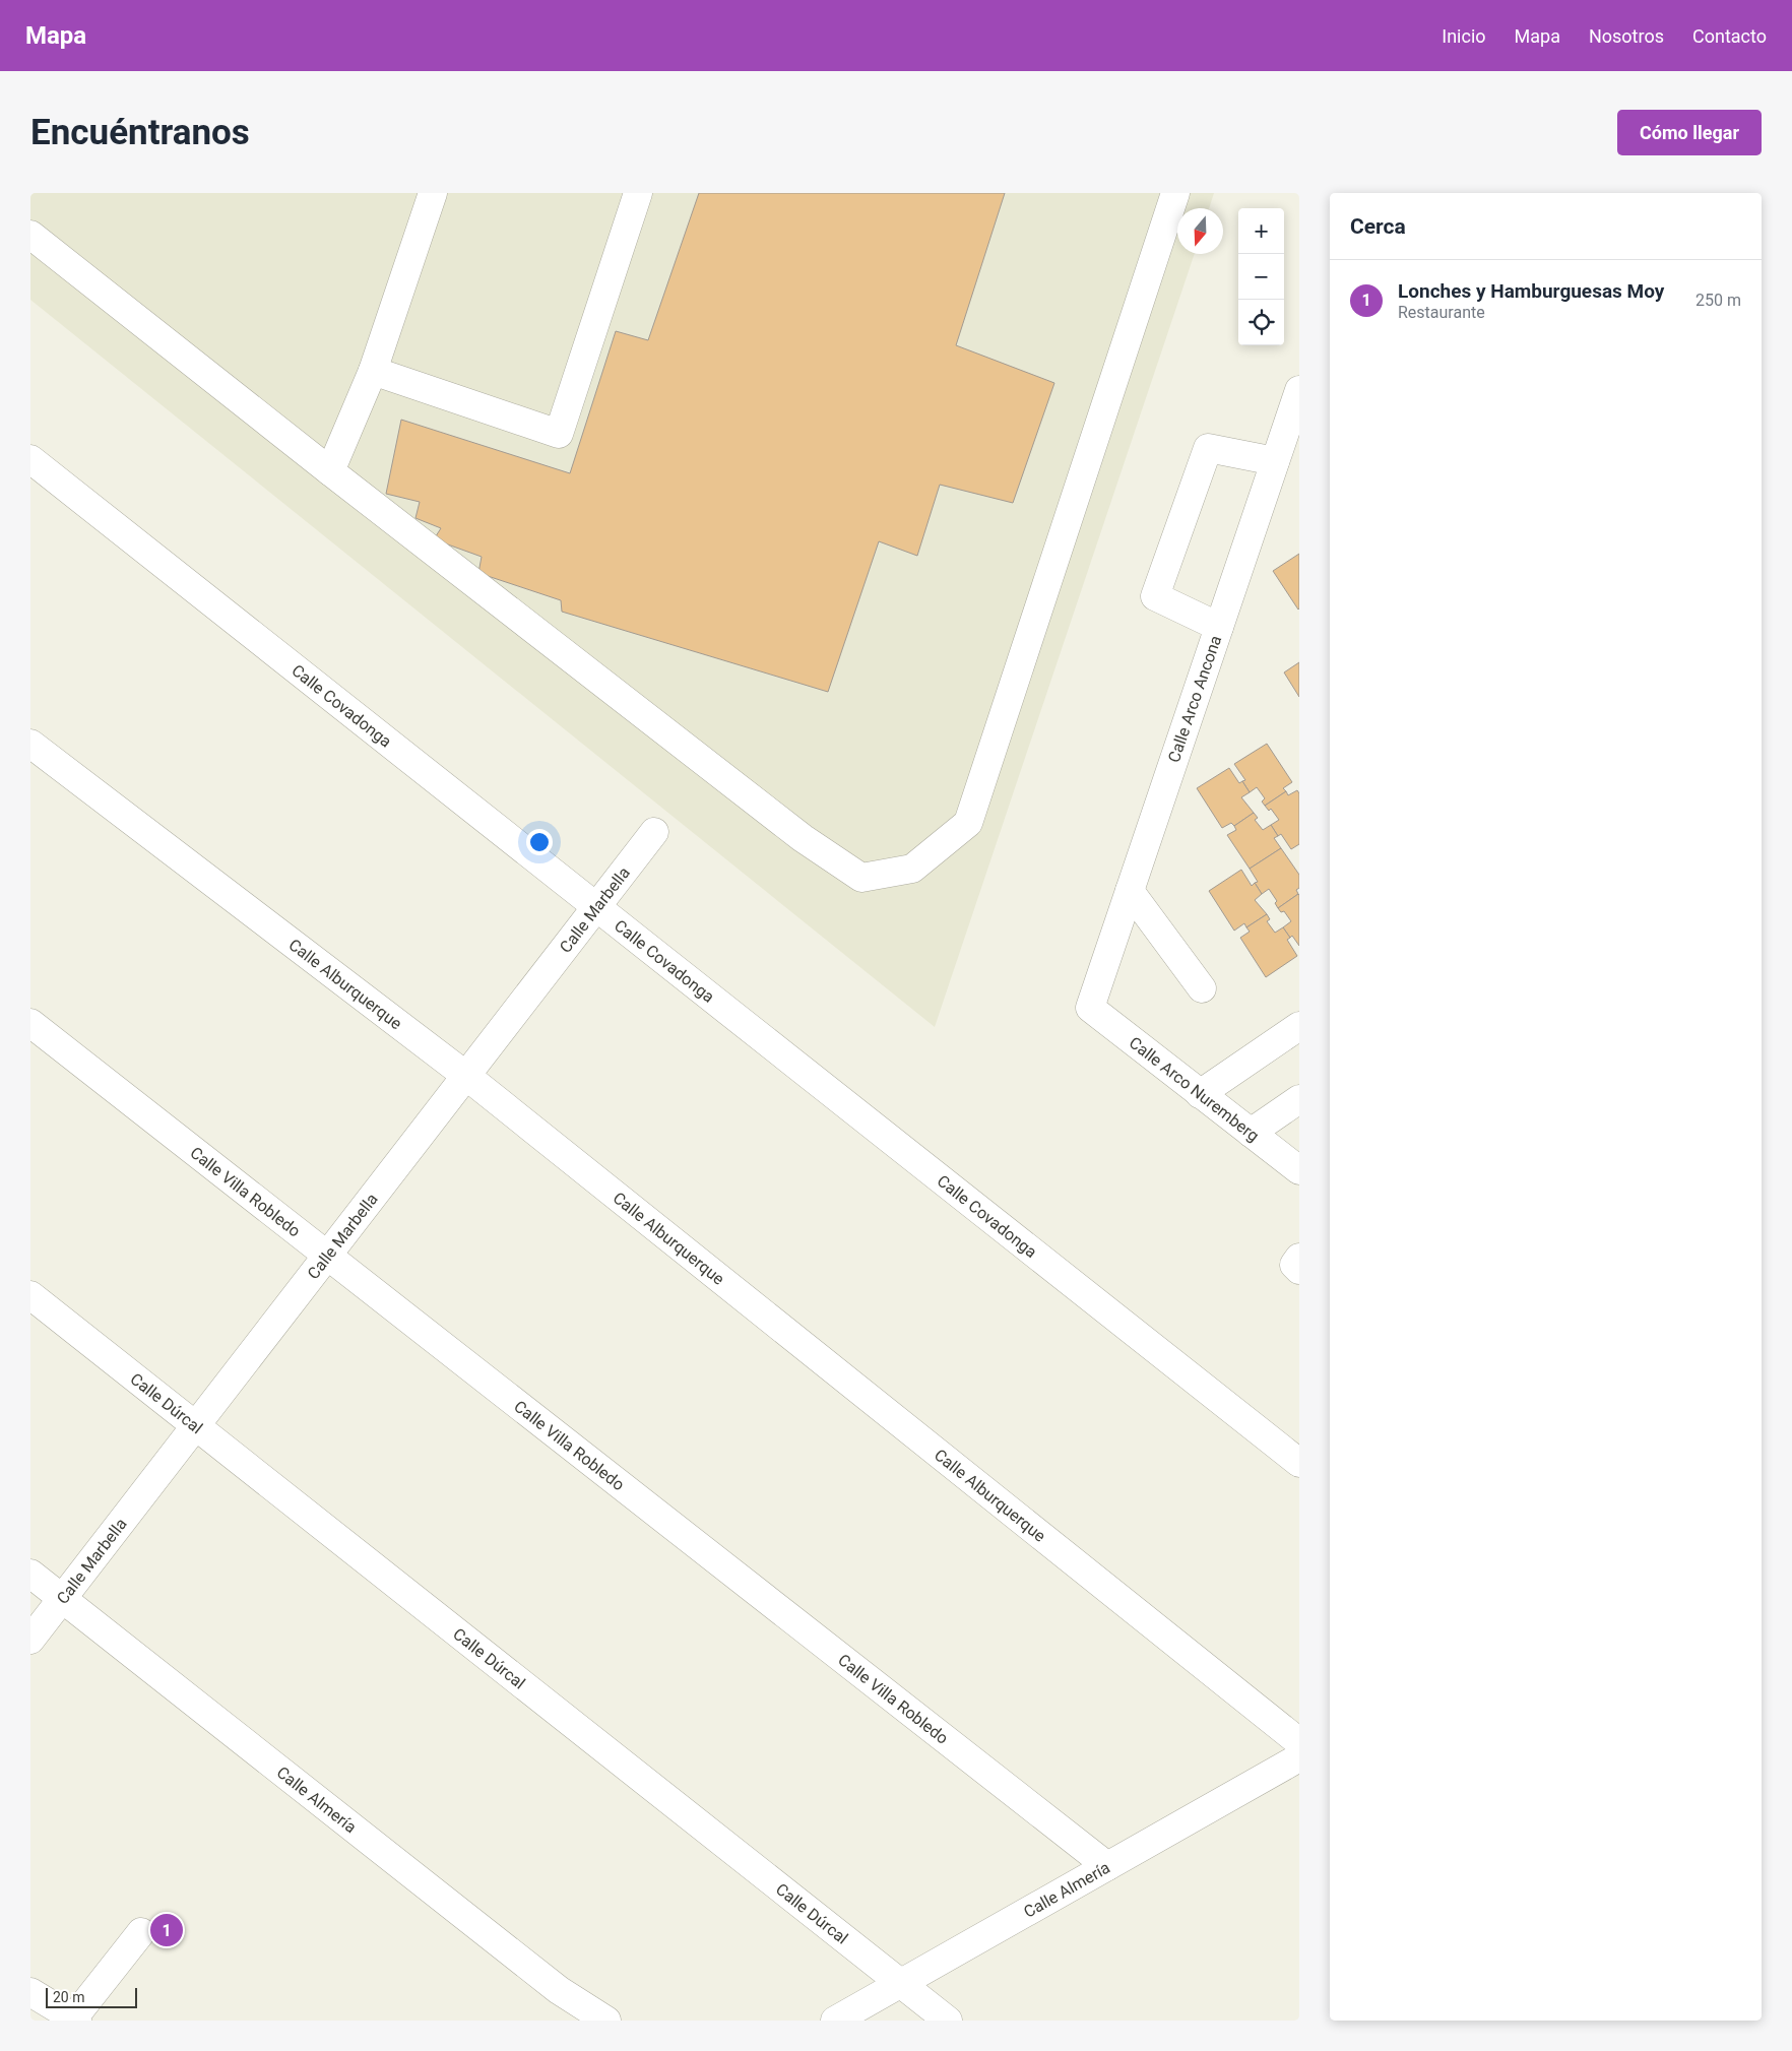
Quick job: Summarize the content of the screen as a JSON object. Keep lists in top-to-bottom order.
{
  "streets": {
    "street": [
      "Calle Arco Ancona",
      "Calle Covadonga",
      "Calle Marbella",
      "Calle Alburquerque",
      "Calle Arco Nuremberg",
      "Calle Villa Robledo",
      "Calle Dúrcal",
      "Calle Almería"
    ]
  },
  "crossings": [
    ["Calle Arco Ancona", "Calle Arco Nuremberg"],
    ["Calle Covadonga", "Calle Marbella"],
    ["Calle Marbella", "Calle Alburquerque"],
    ["Calle Marbella", "Calle Villa Robledo"],
    ["Calle Marbella", "Calle Dúrcal"],
    ["Calle Marbella", "Calle Almería"],
    ["Calle Villa Robledo", "Calle Almería"],
    ["Calle Dúrcal", "Calle Almería"]
  ],
  "scale_bar": "20 m",
  "north": "bottom",
  "page": {
    "header": "Mapa",
    "nav": [
      "Inicio",
      "Mapa",
      "Nosotros",
      "Contacto"
    ],
    "buttons": "Cómo llegar",
    "title": "Encuéntranos",
    "heading": "Cerca",
    "map_buttons": ["+", "−"],
    "list": [
      {
        "mark": "1",
        "name": "Lonches y Hamburguesas Moy",
        "note": "Restaurante",
        "value": "250 m"
      }
    ],
    "pins": "1",
    "scale": "20 m"
  }
}
